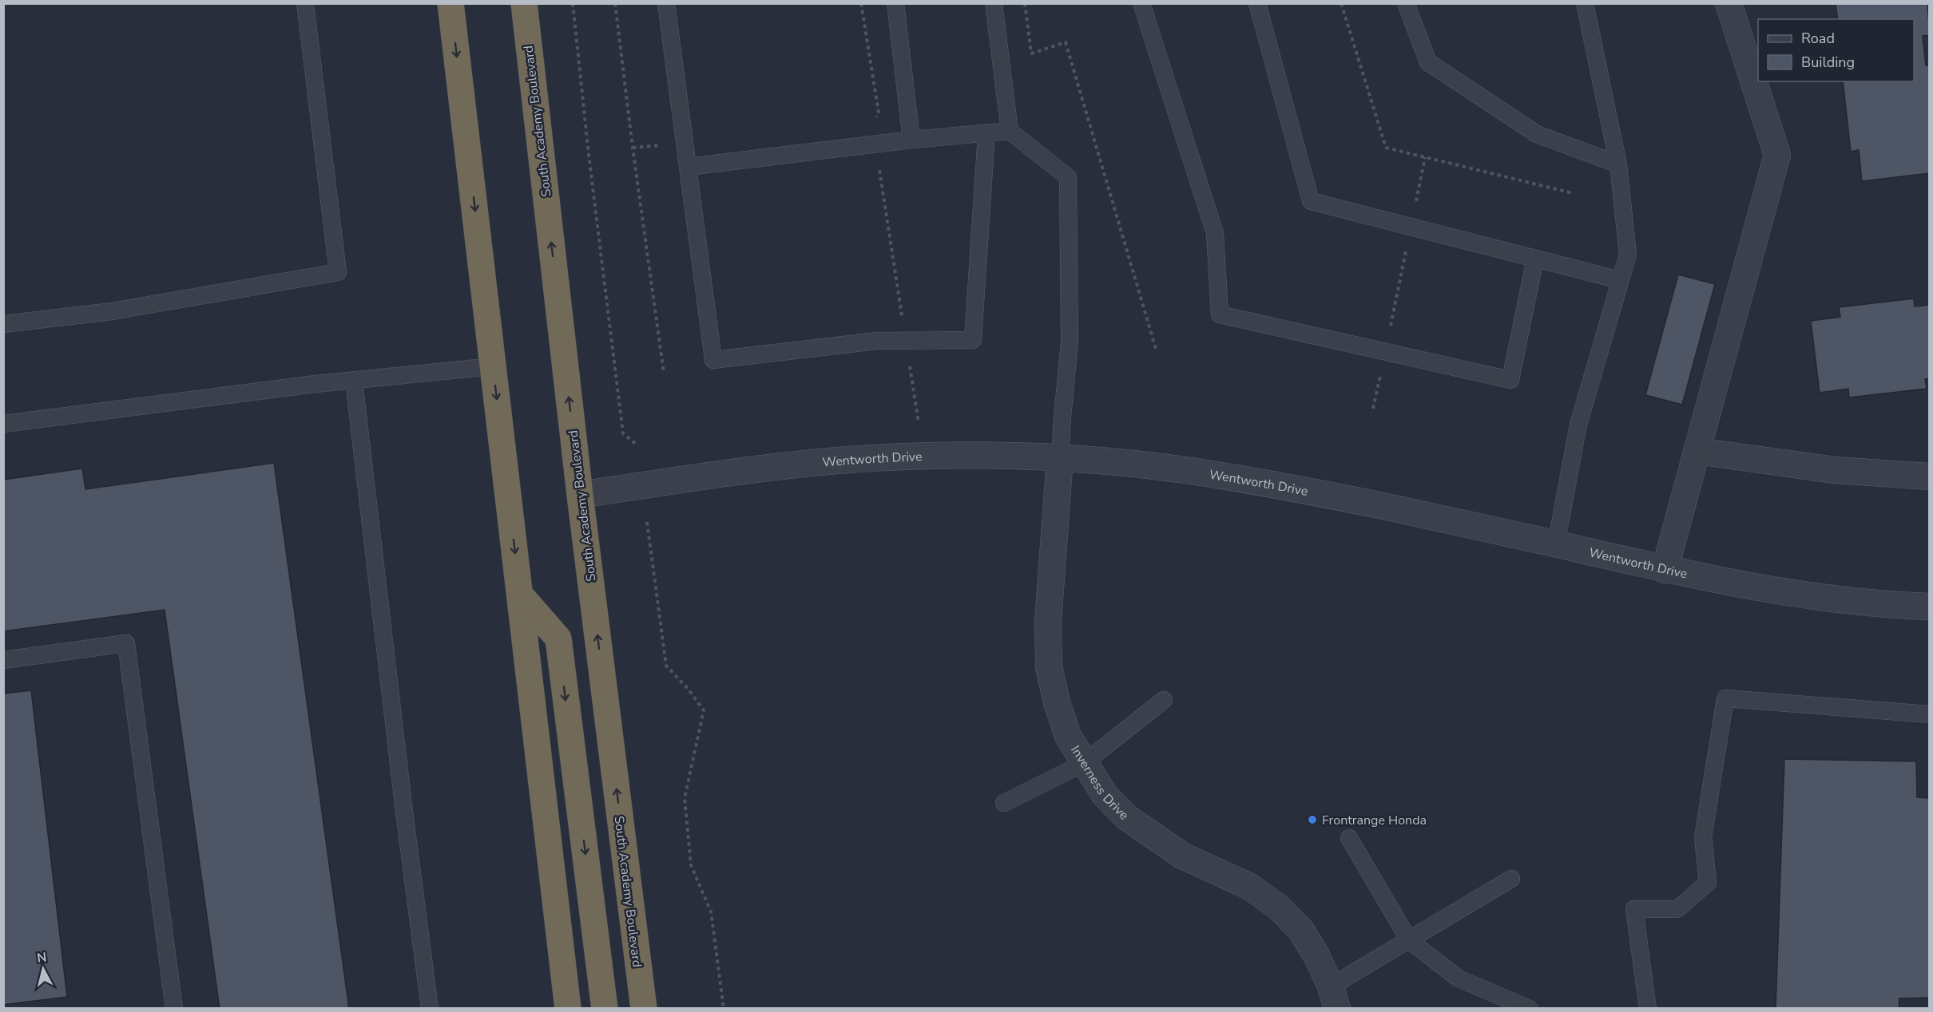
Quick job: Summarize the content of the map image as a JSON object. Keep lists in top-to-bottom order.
{
  "streets": {
    "highway": ["South Academy Boulevard"],
    "street": ["Wentworth Drive", "Inverness Drive"]
  },
  "crossings": [
    ["South Academy Boulevard", "Wentworth Drive"],
    ["Wentworth Drive", "Inverness Drive"]
  ],
  "places": ["Frontrange Honda"],
  "legend": ["Road", "Building"],
  "north": "top"
}
